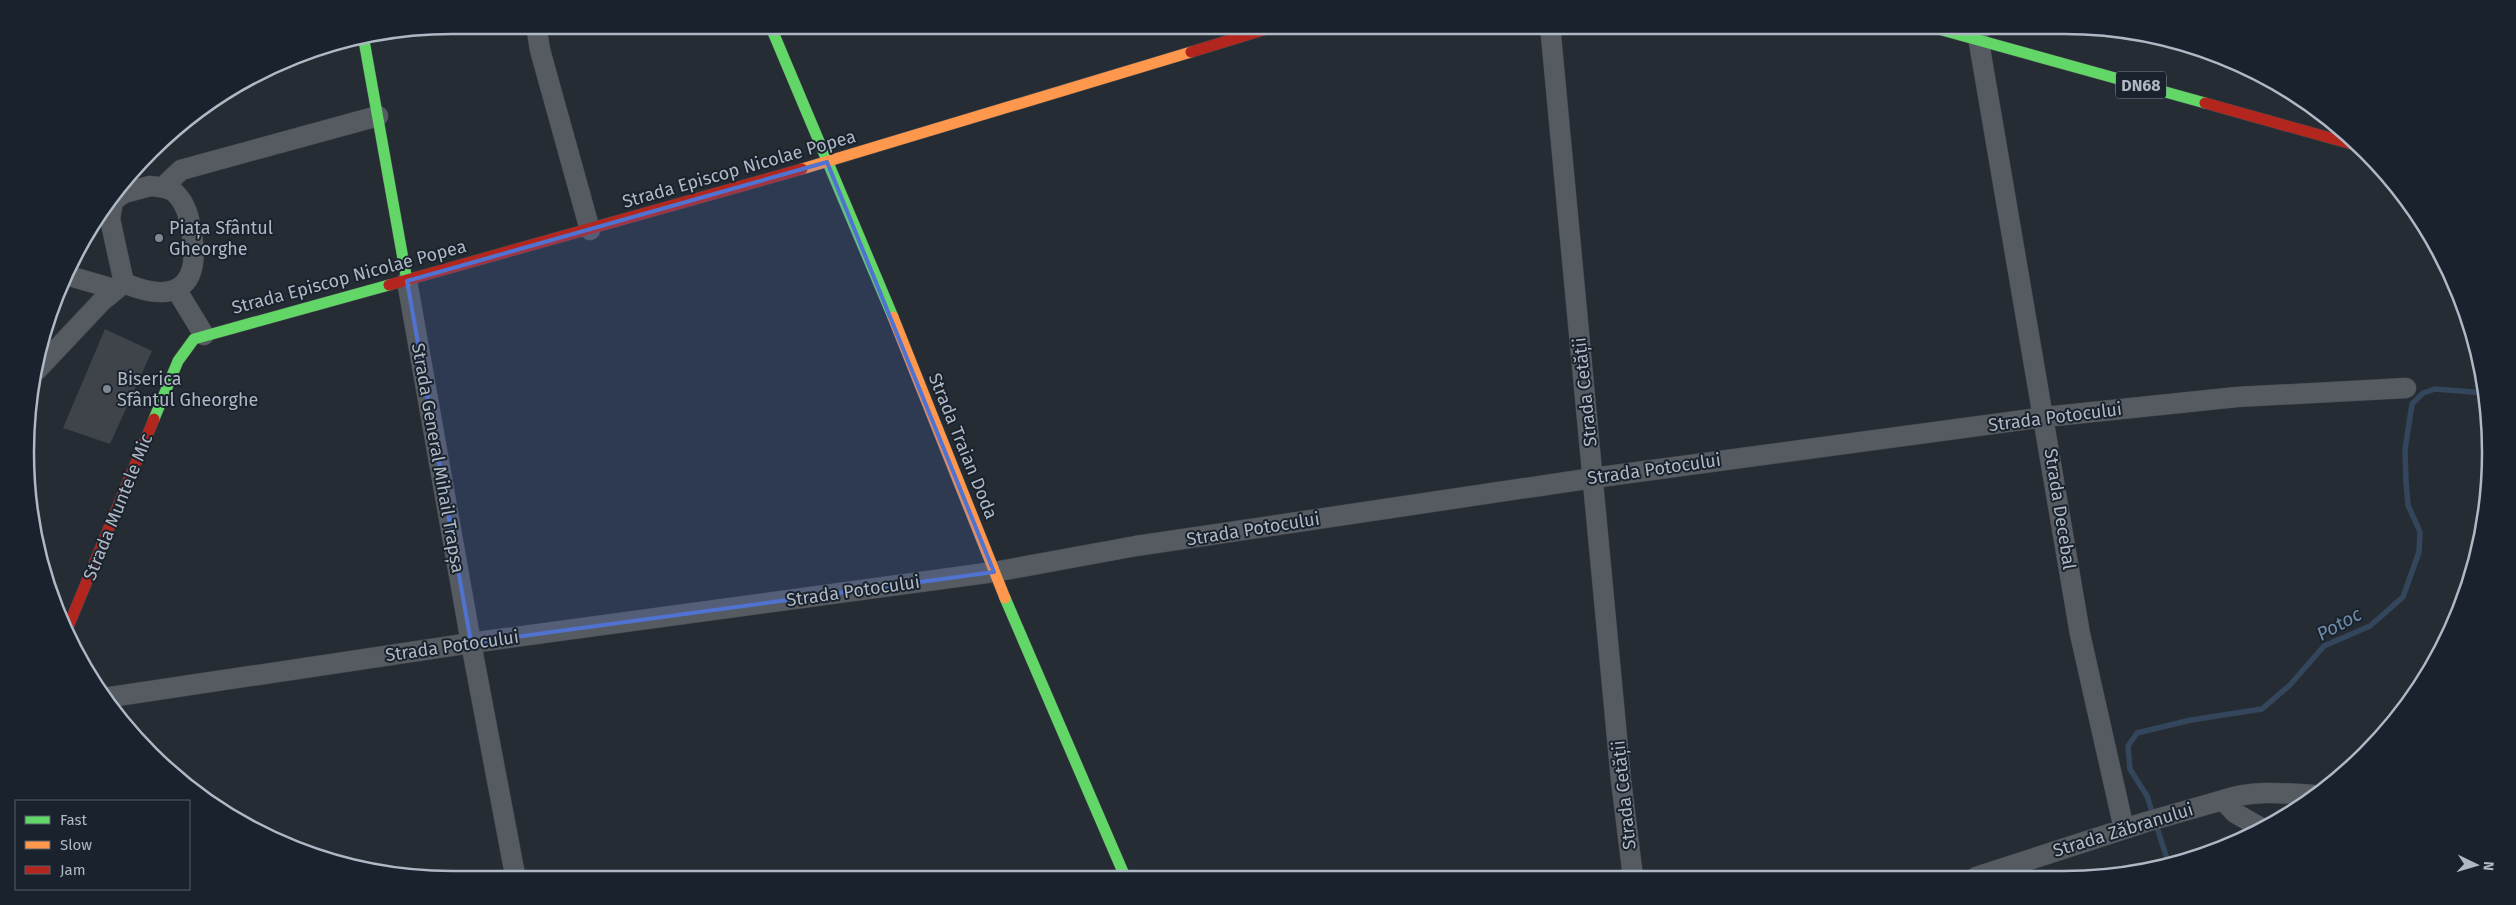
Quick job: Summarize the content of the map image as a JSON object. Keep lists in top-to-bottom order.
{
  "streets": {
    "main road": [
      "DN68",
      "Strada Episcop Nicolae Popea",
      "Strada Traian Doda",
      "Strada General Mihail Trapșa",
      "Strada Muntele Mic"
    ],
    "street": [
      "Strada Cetății",
      "Strada Potocului",
      "Strada Decebal",
      "Strada Zăbranului"
    ]
  },
  "crossings": [
    ["Strada Episcop Nicolae Popea", "Strada Traian Doda"],
    ["Strada Episcop Nicolae Popea", "Strada General Mihail Trapșa"],
    ["Strada Episcop Nicolae Popea", "Strada Muntele Mic"],
    ["Strada Cetății", "Strada Potocului"],
    ["Strada Potocului", "Strada Traian Doda"],
    ["Strada Potocului", "Strada General Mihail Trapșa"],
    ["Strada Potocului", "Strada Decebal"],
    ["Strada Decebal", "Strada Zăbranului"]
  ],
  "water": ["Potoc"],
  "places": ["Piața Sfântul Gheorghe", "Biserica Sfântul Gheorghe"],
  "legend": ["Fast", "Slow", "Jam"],
  "north": "right"
}
